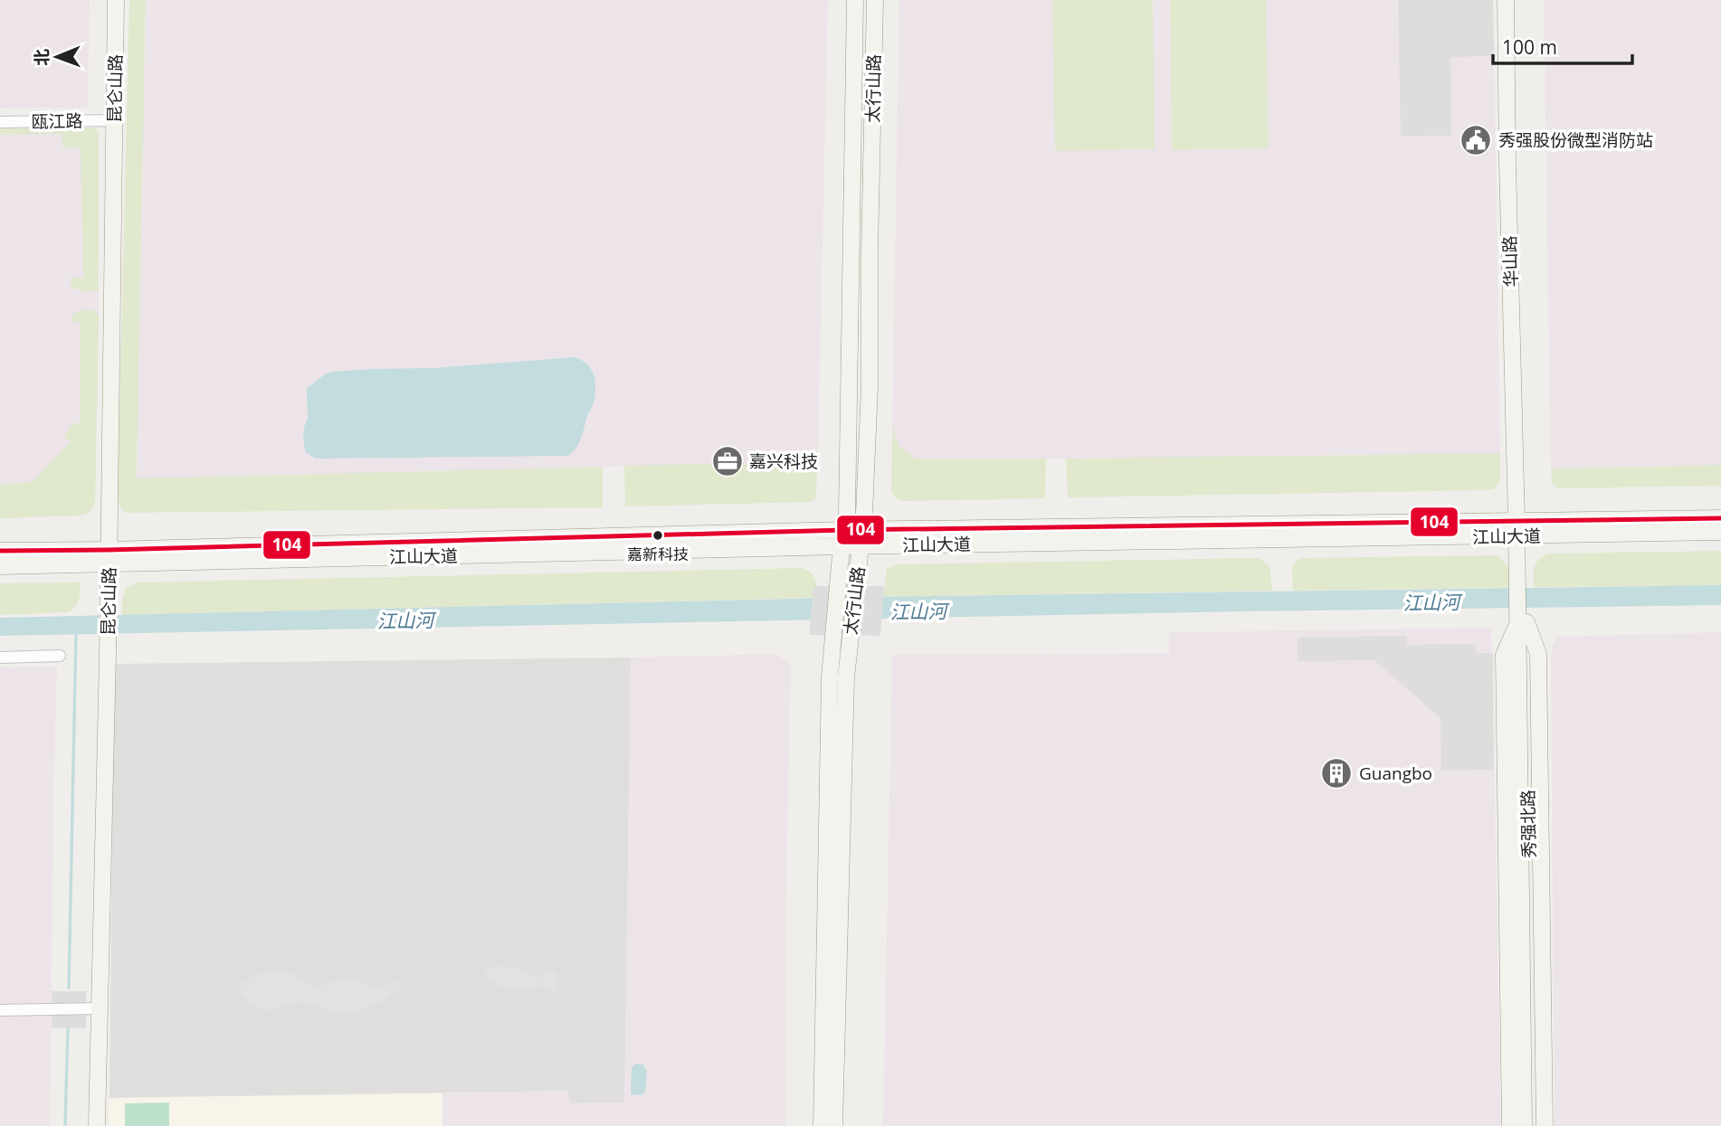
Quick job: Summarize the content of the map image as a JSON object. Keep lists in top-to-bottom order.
{
  "streets": {
    "street": [
      "昆仑山路",
      "太行山路",
      "瓯江路",
      "华山路",
      "江山大道",
      "秀强北路"
    ]
  },
  "crossings": [
    ["昆仑山路", "瓯江路"],
    ["昆仑山路", "江山大道"],
    ["太行山路", "江山大道"],
    ["华山路", "江山大道"],
    ["华山路", "秀强北路"],
    ["江山大道", "秀强北路"]
  ],
  "water": ["江山河"],
  "places": {
    "public building": ["秀强股份微型消防站"],
    "office": ["嘉兴科技"],
    "other": ["嘉新科技"],
    "building": ["Guangbo"]
  },
  "lines": ["transit line 104"],
  "scale_bar": "100 m",
  "north": "left"
}
